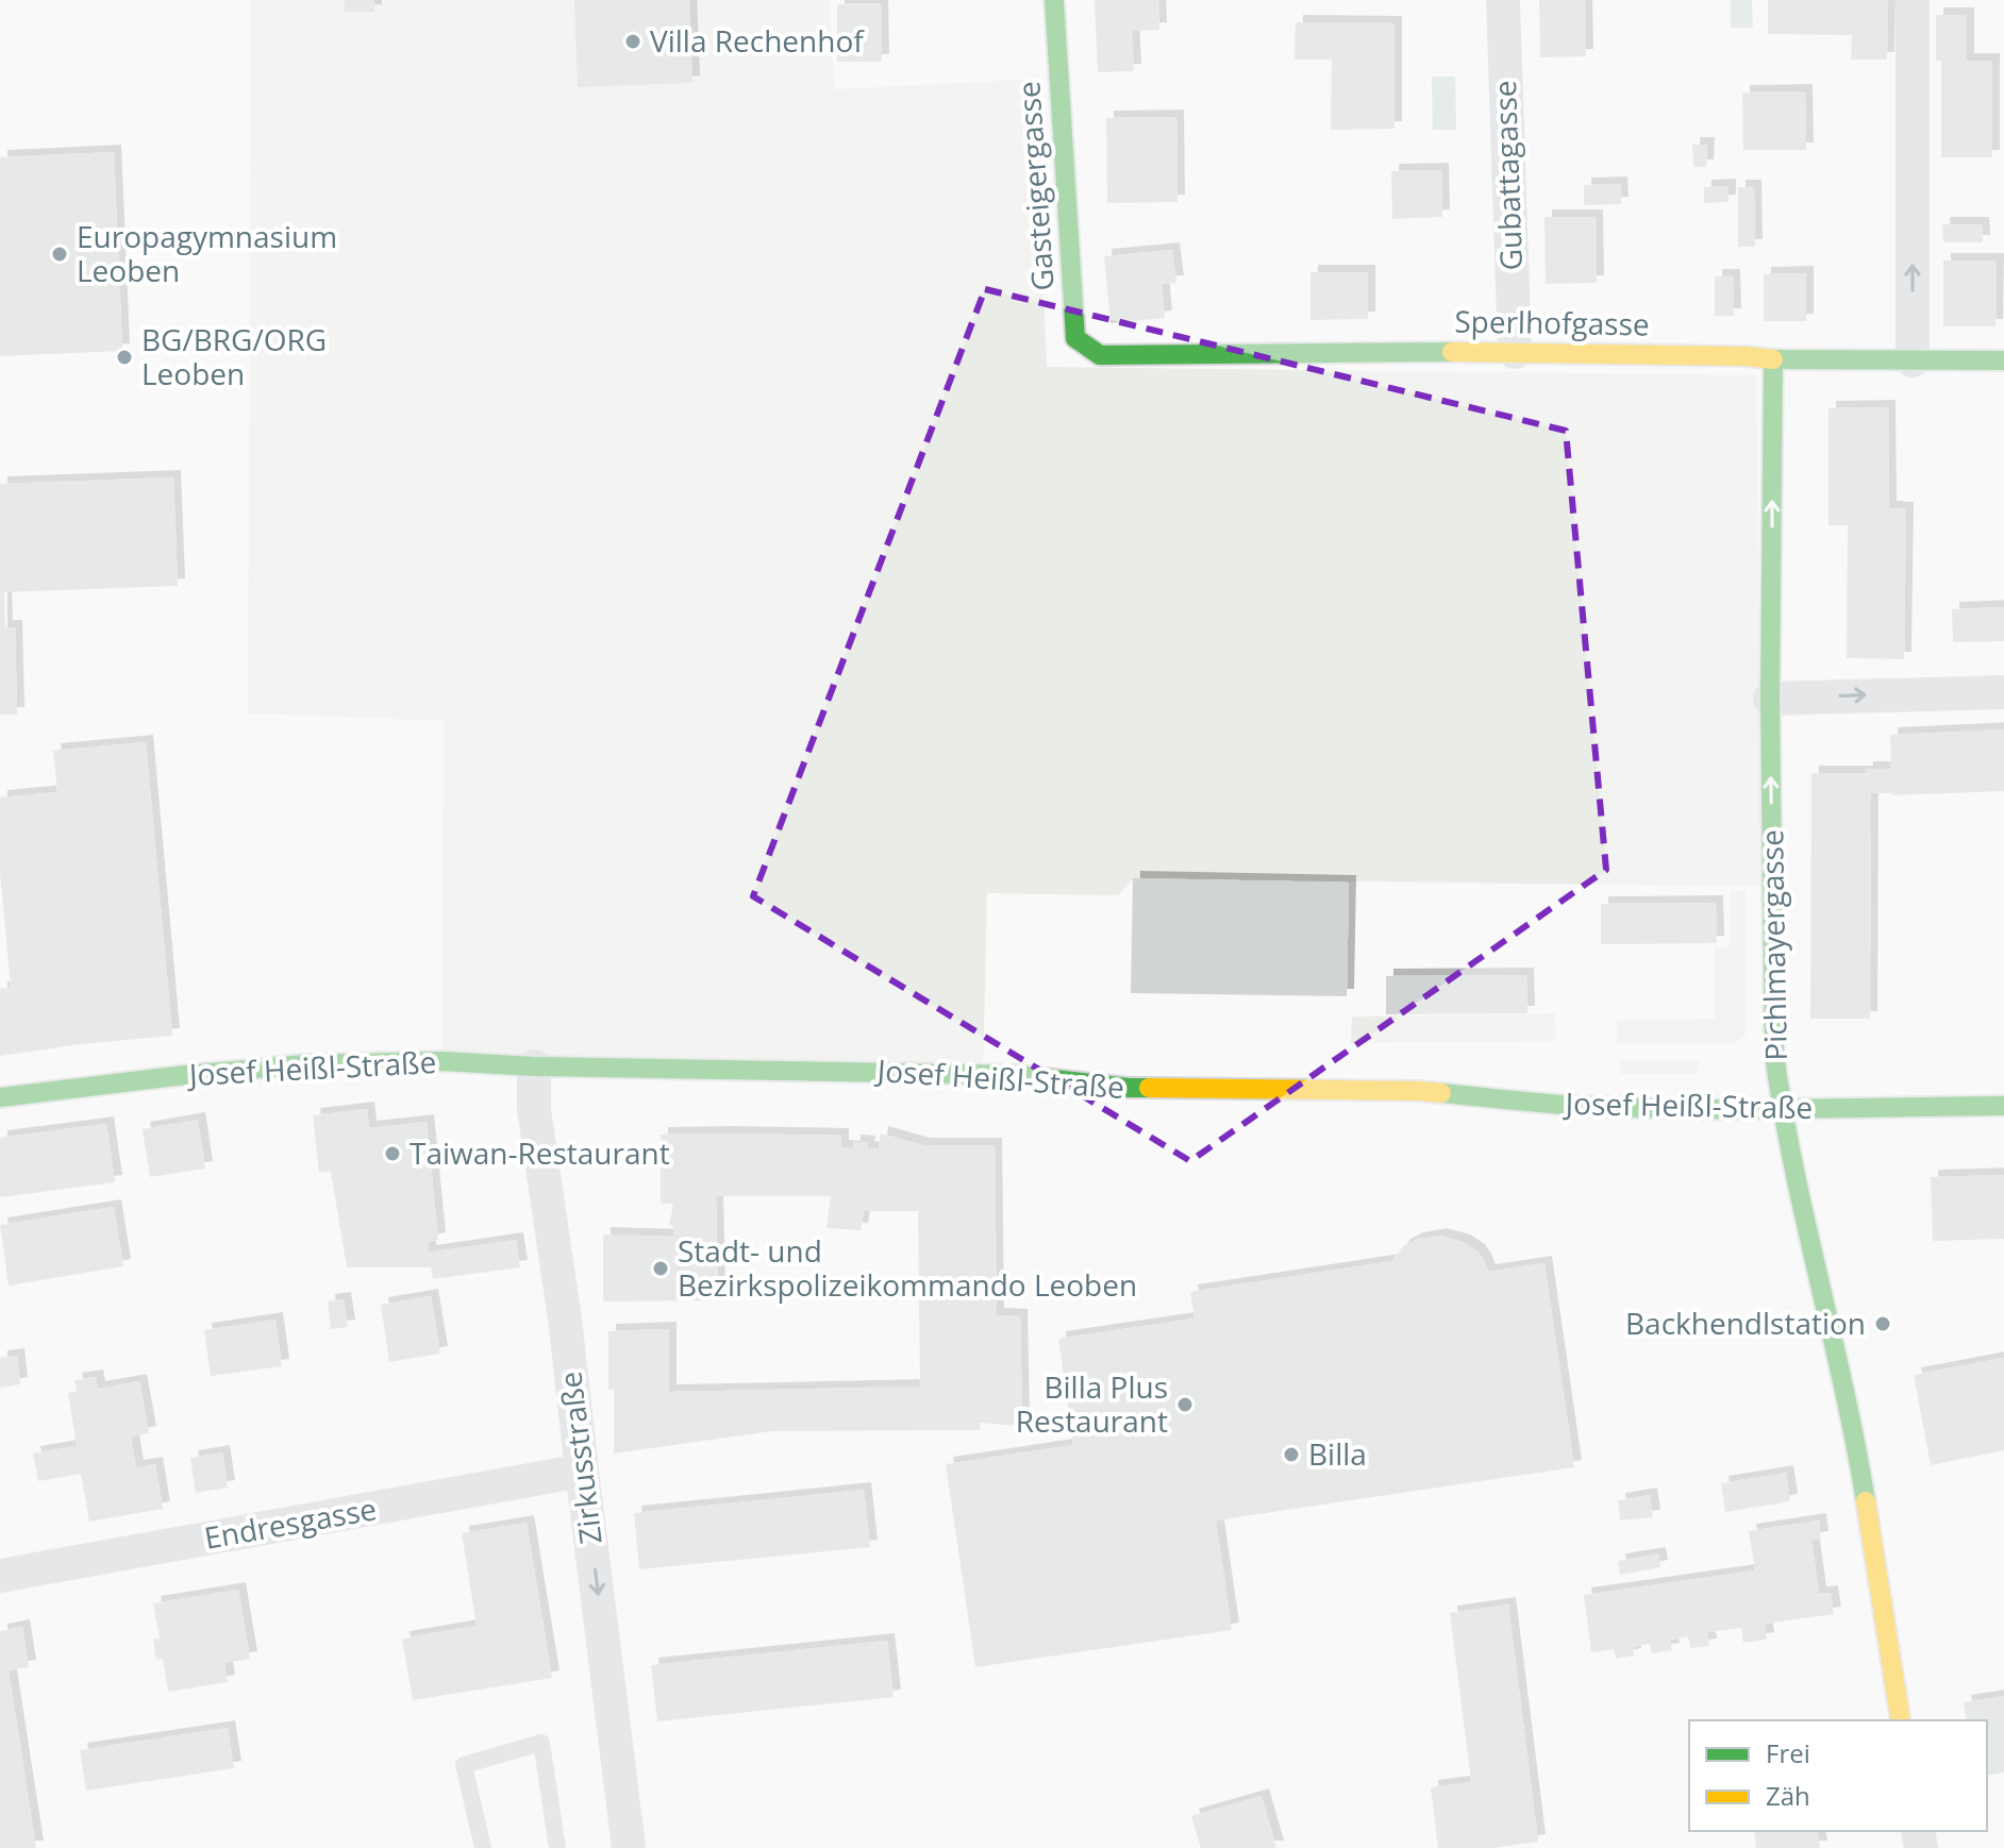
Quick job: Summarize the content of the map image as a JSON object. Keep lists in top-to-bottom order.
{
  "streets": {
    "street": [
      "Gubattagasse",
      "Gasteigergasse",
      "Sperlhofgasse",
      "Pichlmayergasse",
      "Josef Heißl-Straße",
      "Zirkusstraße",
      "Endresgasse"
    ]
  },
  "crossings": [
    ["Gubattagasse", "Sperlhofgasse"],
    ["Gasteigergasse", "Sperlhofgasse"],
    ["Sperlhofgasse", "Pichlmayergasse"],
    ["Pichlmayergasse", "Josef Heißl-Straße"],
    ["Josef Heißl-Straße", "Zirkusstraße"],
    ["Zirkusstraße", "Endresgasse"]
  ],
  "one_way": ["Pichlmayergasse", "Zirkusstraße"],
  "places": [
    "Villa Rechenhof",
    "Europagymnasium Leoben",
    "BG/BRG/ORG Leoben",
    "Taiwan-Restaurant",
    "Stadt- und Bezirkspolizeikommando Leoben",
    "Backhendlstation",
    "Billa Plus Restaurant",
    "Billa"
  ],
  "legend": ["Frei", "Zäh"]
}
